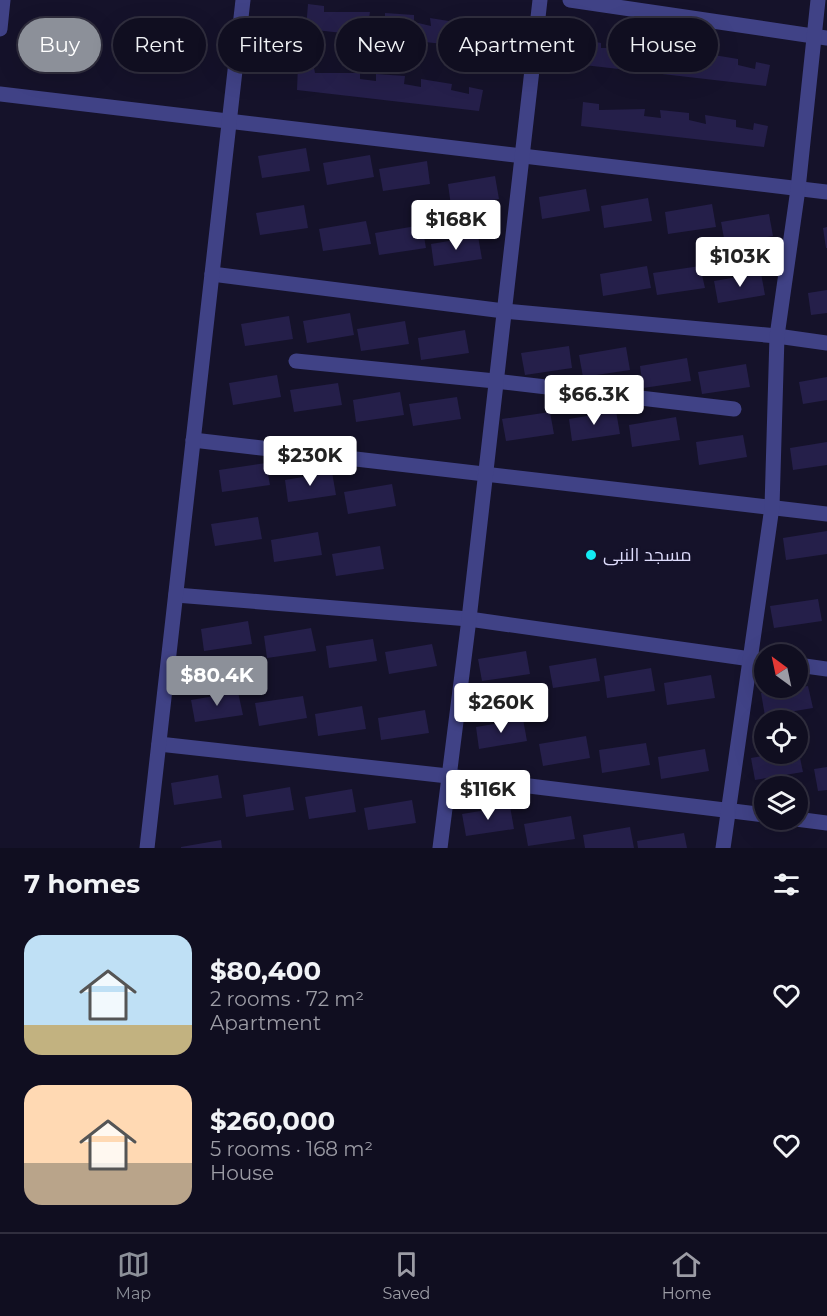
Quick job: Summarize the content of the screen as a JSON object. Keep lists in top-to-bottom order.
{
  "places": ["مسجد النبی"],
  "north": "top left",
  "page": {
    "chip": [
      "Buy",
      "Rent",
      "Filters",
      "New",
      "Apartment",
      "House"
    ],
    "price": [
      "$168K",
      "$103K",
      "$66.3K",
      "$230K",
      "$80.4K",
      "$260K",
      "$116K"
    ],
    "heading": "7 homes",
    "list": [
      {
        "name": "$80,400",
        "note": "2 rooms · 72 m² · Apartment"
      },
      {
        "name": "$260,000",
        "note": "5 rooms · 168 m² · House"
      }
    ],
    "tabs": ["Map", "Saved", "Home"]
  }
}
